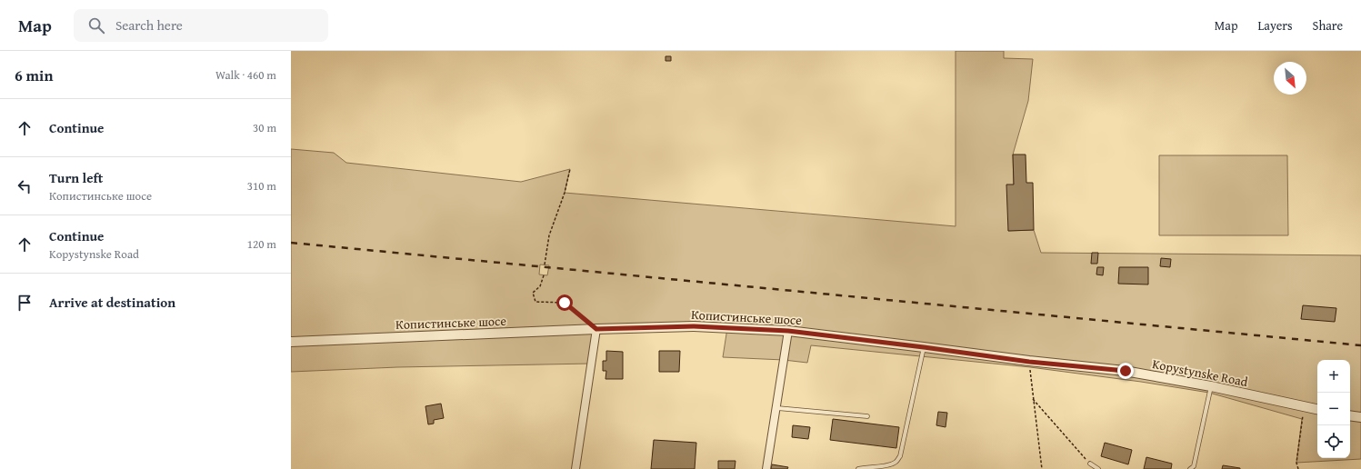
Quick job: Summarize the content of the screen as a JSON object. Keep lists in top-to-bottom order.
{
  "streets": {
    "street": ["Копистинське шосе", "Kopystynske Road"]
  },
  "crossings": [
    ["Копистинське шосе", "Kopystynske Road"]
  ],
  "north": "bottom right",
  "page": {
    "header": "Map",
    "search": "Search here",
    "nav": ["Map", "Layers", "Share"],
    "heading": ["6 min", "Walk · 460 m"],
    "list": [
      ["Continue", "30 m"],
      ["Turn left", "Копистинське шосе", "310 m"],
      ["Continue", "Kopystynske Road", "120 m"],
      "Arrive at destination"
    ],
    "map_buttons": ["+", "−"]
  }
}
